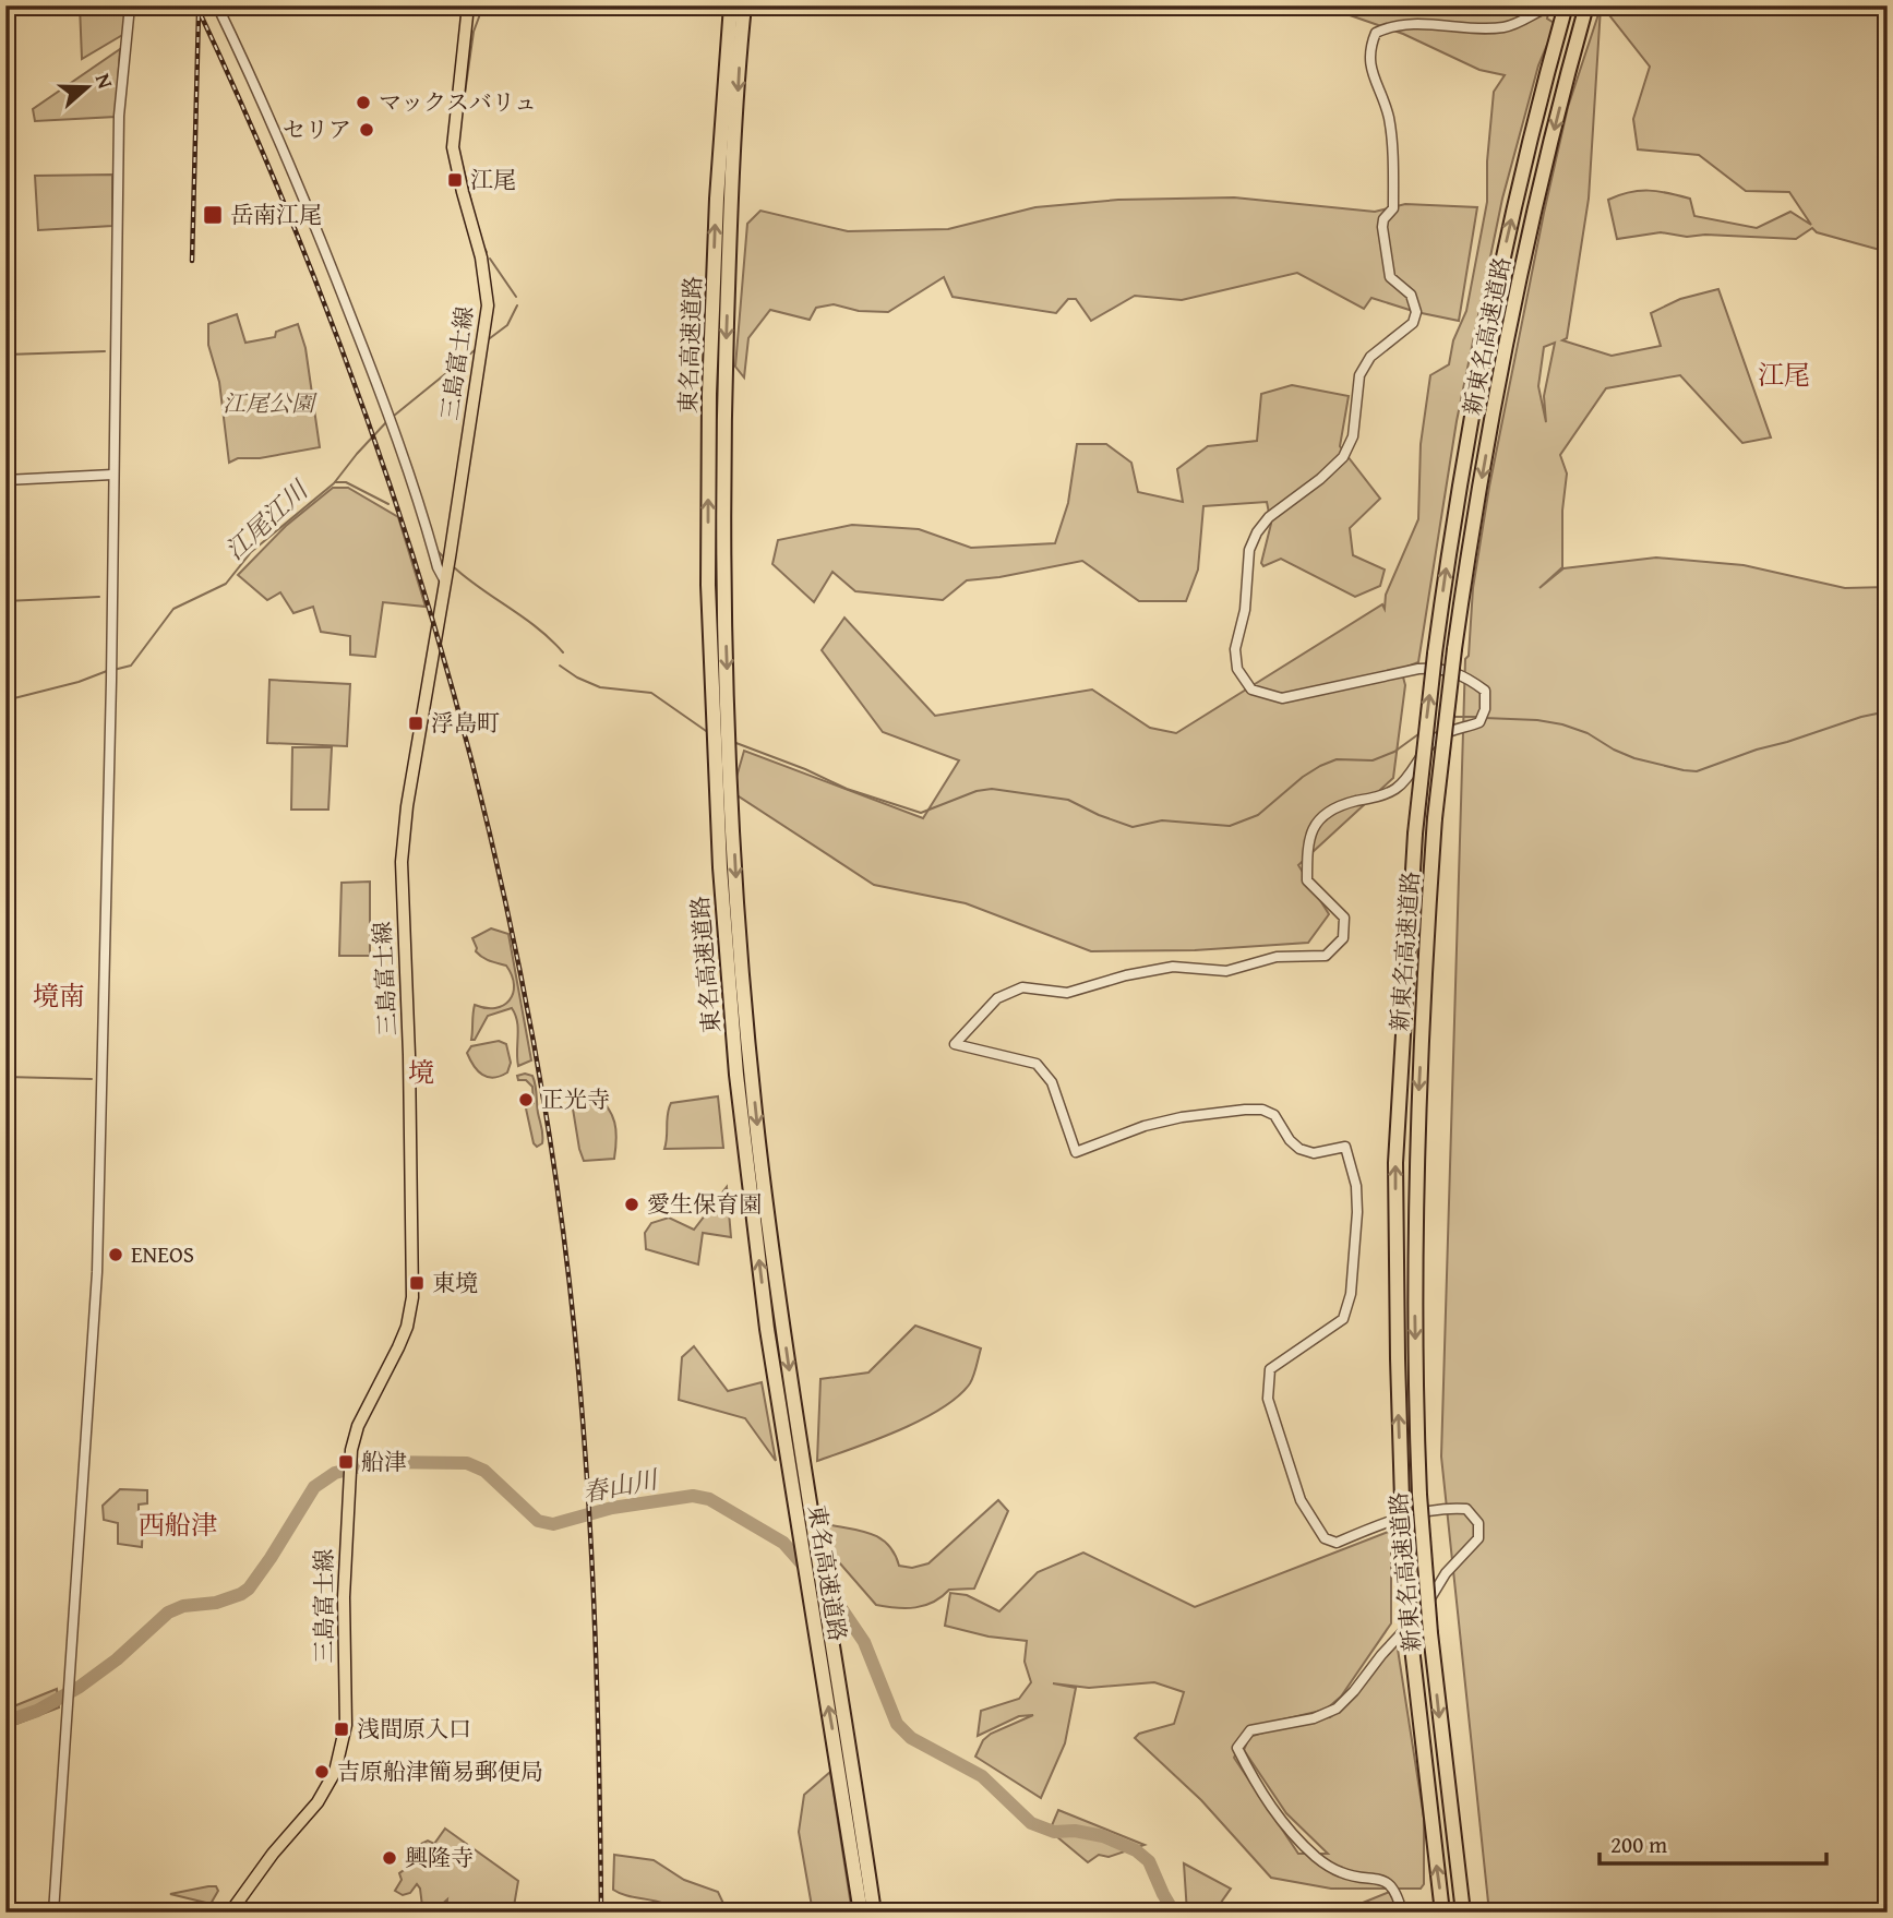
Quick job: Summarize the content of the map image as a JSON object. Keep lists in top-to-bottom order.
{
  "streets": {
    "highway": ["新東名高速道路", "東名高速道路"],
    "main road": ["三島富士線"]
  },
  "districts": [
    "江尾",
    "境南",
    "境",
    "西船津"
  ],
  "water": ["江尾江川", "春山川"],
  "parks": ["江尾公園"],
  "places": {
    "other": [
      "マックスバリュ",
      "セリア",
      "正光寺",
      "愛生保育園",
      "ENEOS",
      "吉原船津簡易郵便局",
      "興隆寺"
    ],
    "transit": [
      "江尾",
      "岳南江尾",
      "浮島町",
      "東境",
      "船津",
      "浅間原入口"
    ]
  },
  "scale_bar": "200 m",
  "north": "right"
}
